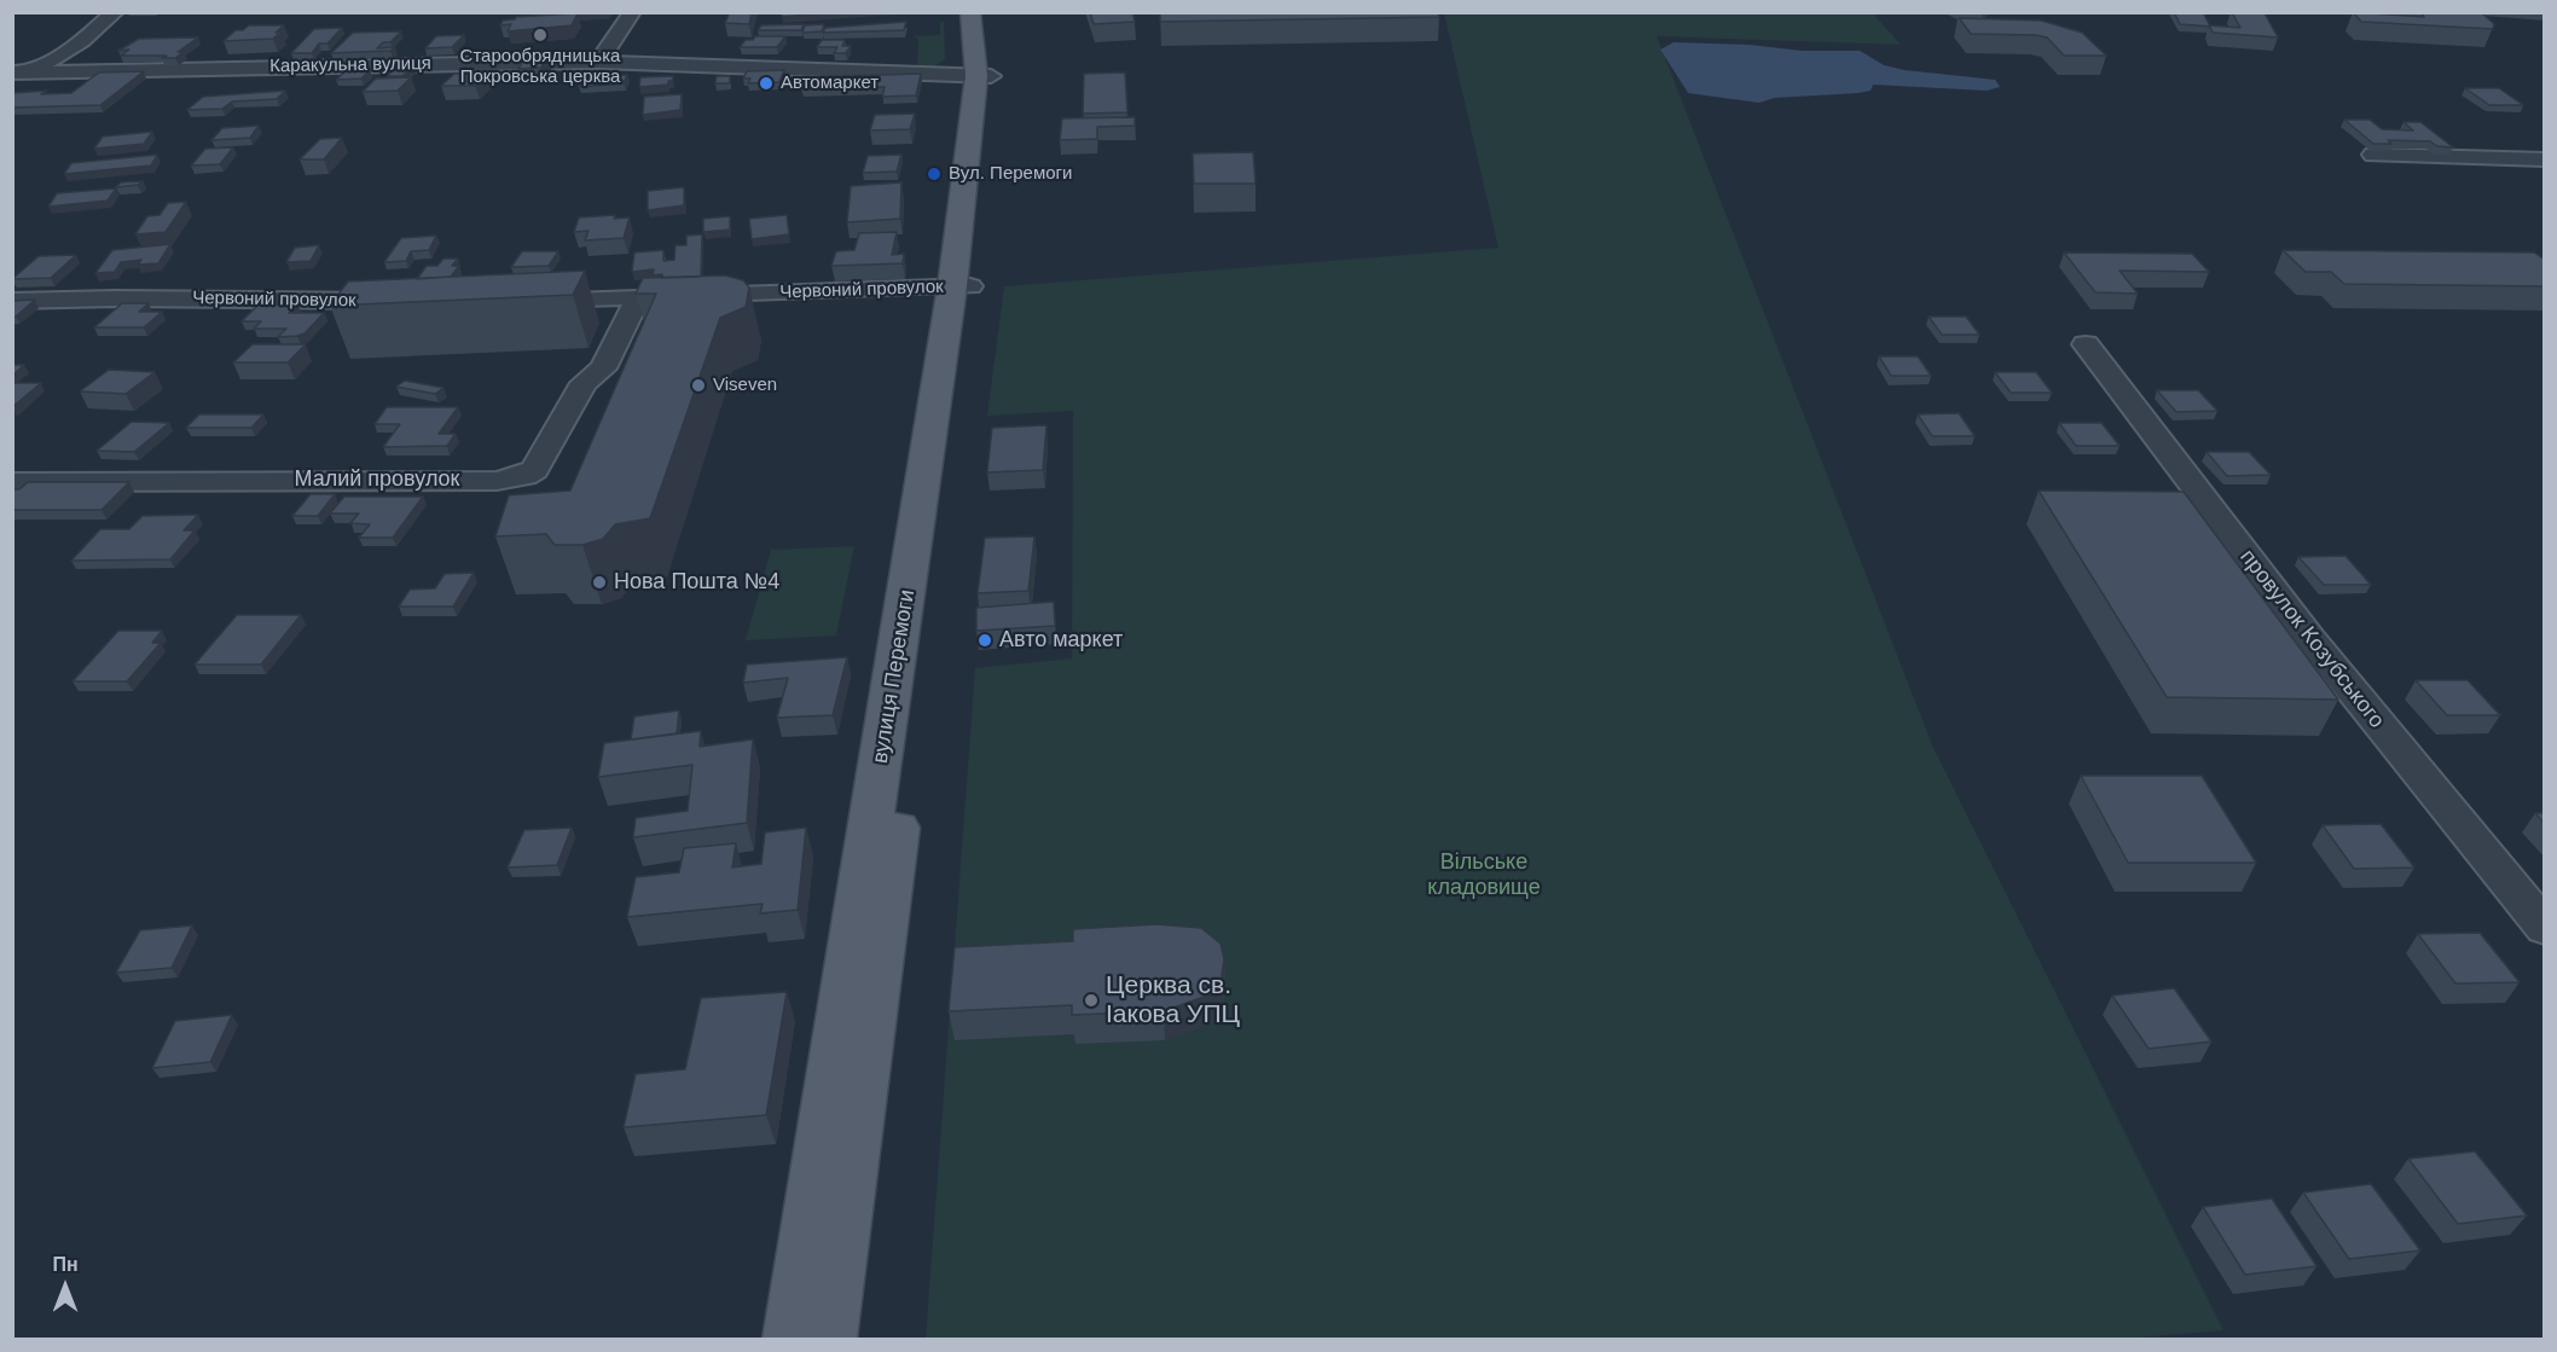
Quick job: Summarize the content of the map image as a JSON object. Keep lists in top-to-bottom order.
{
  "streets": {
    "main road": ["вулиця Перемоги"],
    "street": [
      "Каракульна вулиця",
      "Червоний провулок",
      "Малий провулок",
      "провулок Козубського"
    ]
  },
  "crossings": [
    ["Каракульна вулиця", "вулиця Перемоги"],
    ["Червоний провулок", "Малий провулок"],
    ["Червоний провулок", "вулиця Перемоги"]
  ],
  "parks": ["Вільське кладовище"],
  "places": [
    "Старообрядницька Покровська церква",
    "Автомаркет",
    "Вул. Перемоги",
    "Viseven",
    "Нова Пошта №4",
    "Авто маркет",
    "Церква св. Іакова УПЦ"
  ],
  "north": "top"
}
